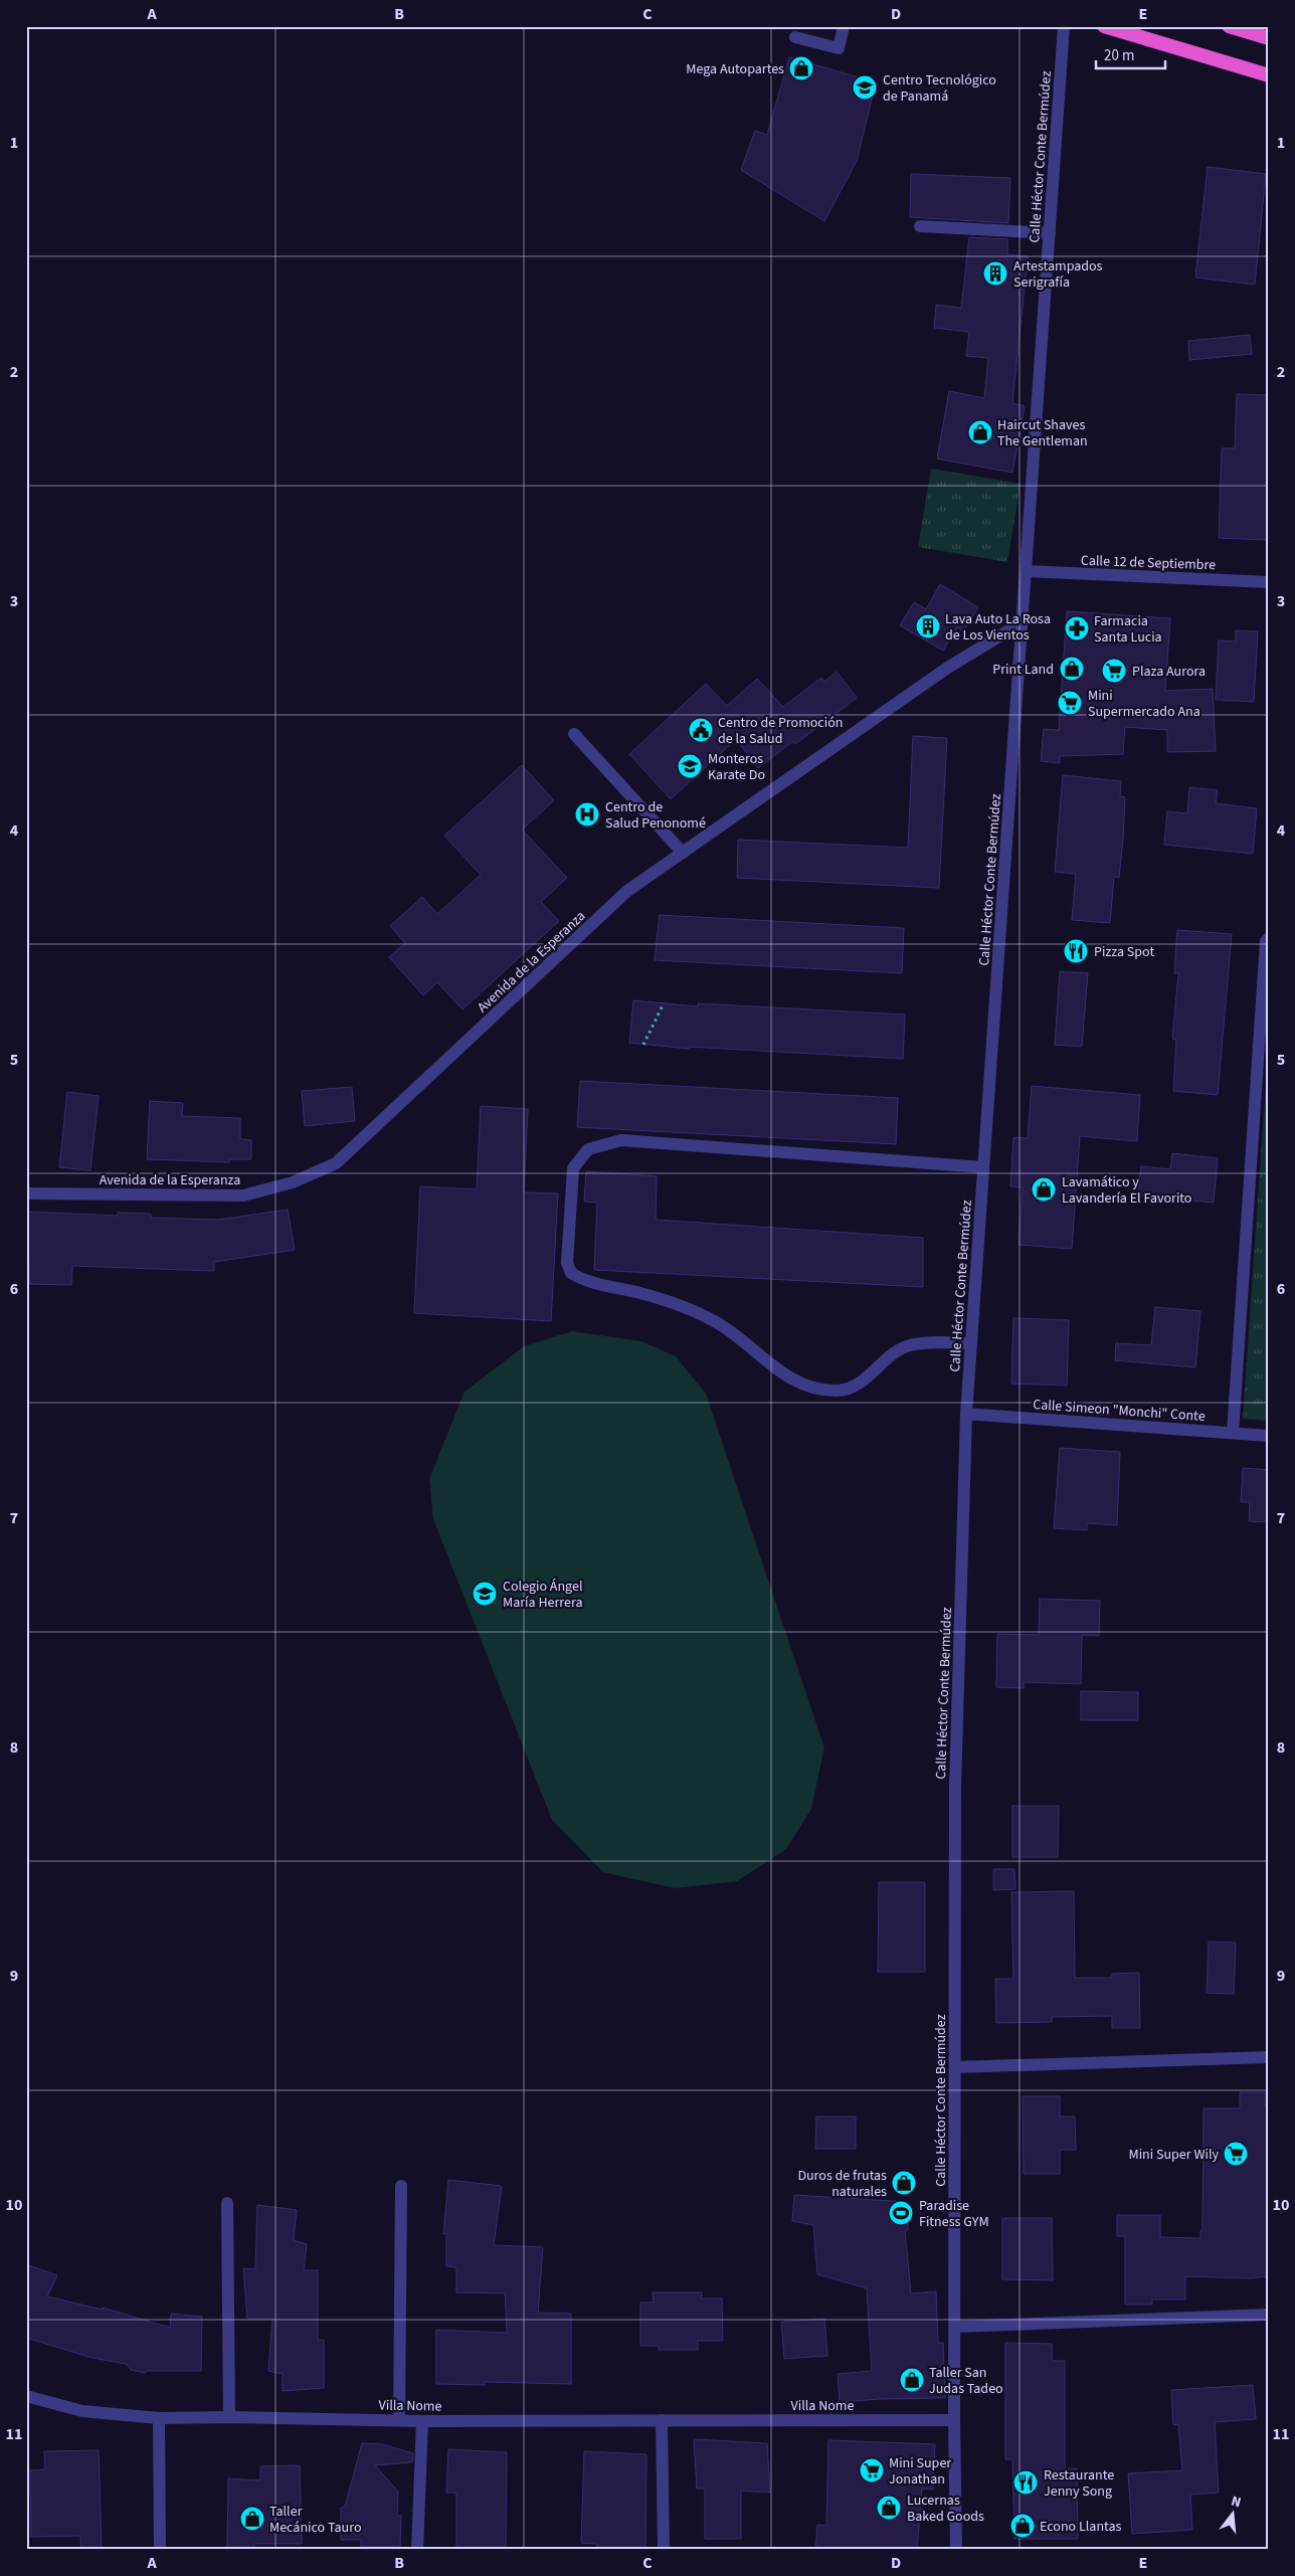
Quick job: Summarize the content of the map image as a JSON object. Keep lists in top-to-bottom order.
{
  "streets": {
    "street": [
      "Calle Héctor Conte Bermúdez",
      "Calle 12 de Septiembre",
      "Avenida de la Esperanza",
      "Calle Simeon \"Monchi\" Conte",
      "Villa Nome"
    ]
  },
  "crossings": [
    ["Calle Héctor Conte Bermúdez", "Calle 12 de Septiembre"],
    ["Calle Héctor Conte Bermúdez", "Avenida de la Esperanza"],
    ["Calle Héctor Conte Bermúdez", "Calle Simeon \"Monchi\" Conte"],
    ["Calle Héctor Conte Bermúdez", "Villa Nome"]
  ],
  "places": {
    "shop": [
      "Mega Autopartes",
      "Haircut Shaves The Gentleman",
      "Print Land",
      "Lavamático y Lavandería El Favorito",
      "Duros de frutas naturales",
      "Taller San Judas Tadeo",
      "Lucernas Baked Goods",
      "Taller Mecánico Tauro",
      "Econo Llantas"
    ],
    "school or university": ["Centro Tecnológico de Panamá", "Monteros Karate Do", "Colegio Ángel María Herrera"],
    "building": ["Artestampados Serigrafía", "Lava Auto La Rosa de Los Vientos"],
    "pharmacy": ["Farmacia Santa Lucia"],
    "supermarket": [
      "Plaza Aurora",
      "Mini Supermercado Ana",
      "Mini Super Wily",
      "Mini Super Jonathan"
    ],
    "public building": ["Centro de Promoción de la Salud"],
    "hospital": ["Centro de Salud Penonomé"],
    "restaurant": ["Pizza Spot", "Restaurante Jenny Song"],
    "sports": ["Paradise Fitness GYM"]
  },
  "scale_bar": "20 m",
  "north": "top",
  "grid": {
    "columns": [
      "A",
      "B",
      "C",
      "D",
      "E"
    ],
    "rows": [
      "1",
      "2",
      "3",
      "4",
      "5",
      "6",
      "7",
      "8",
      "9",
      "10",
      "11"
    ]
  }
}
